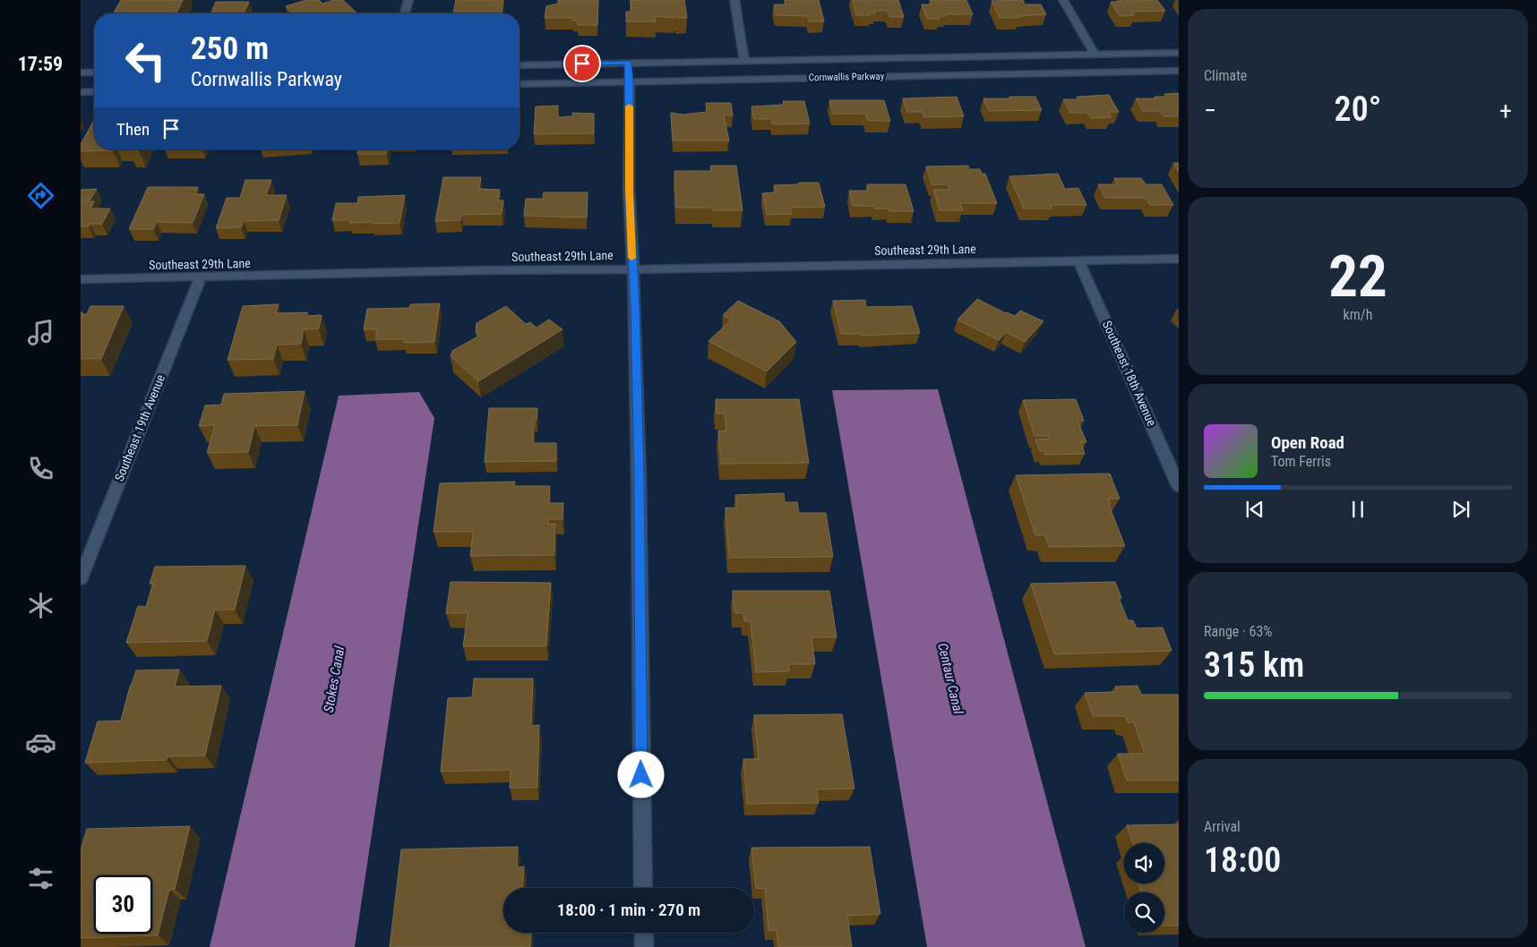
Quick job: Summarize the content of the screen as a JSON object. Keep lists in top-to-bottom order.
{
  "streets": {
    "street": [
      "Cornwallis Parkway",
      "Southeast 29th Lane",
      "Southeast 18th Avenue",
      "Southeast 19th Avenue"
    ]
  },
  "crossings": [
    ["Southeast 29th Lane", "Southeast 18th Avenue"],
    ["Southeast 29th Lane", "Southeast 19th Avenue"]
  ],
  "water": ["Centaur Canal", "Stokes Canal"],
  "page": {
    "tabs": "17:59",
    "tile": [
      "Climate",
      ["22", "km/h"],
      ["Range · 63%", "315 km"],
      ["Arrival", "18:00"]
    ],
    "turn": ["250 m", "Cornwallis Parkway"],
    "heat": ["−", "20°", "+"],
    "then": "Then",
    "song": ["Open Road", "Tom Ferris"],
    "limit": "30",
    "trip": "18:00 · 1 min · 270 m"
  }
}
